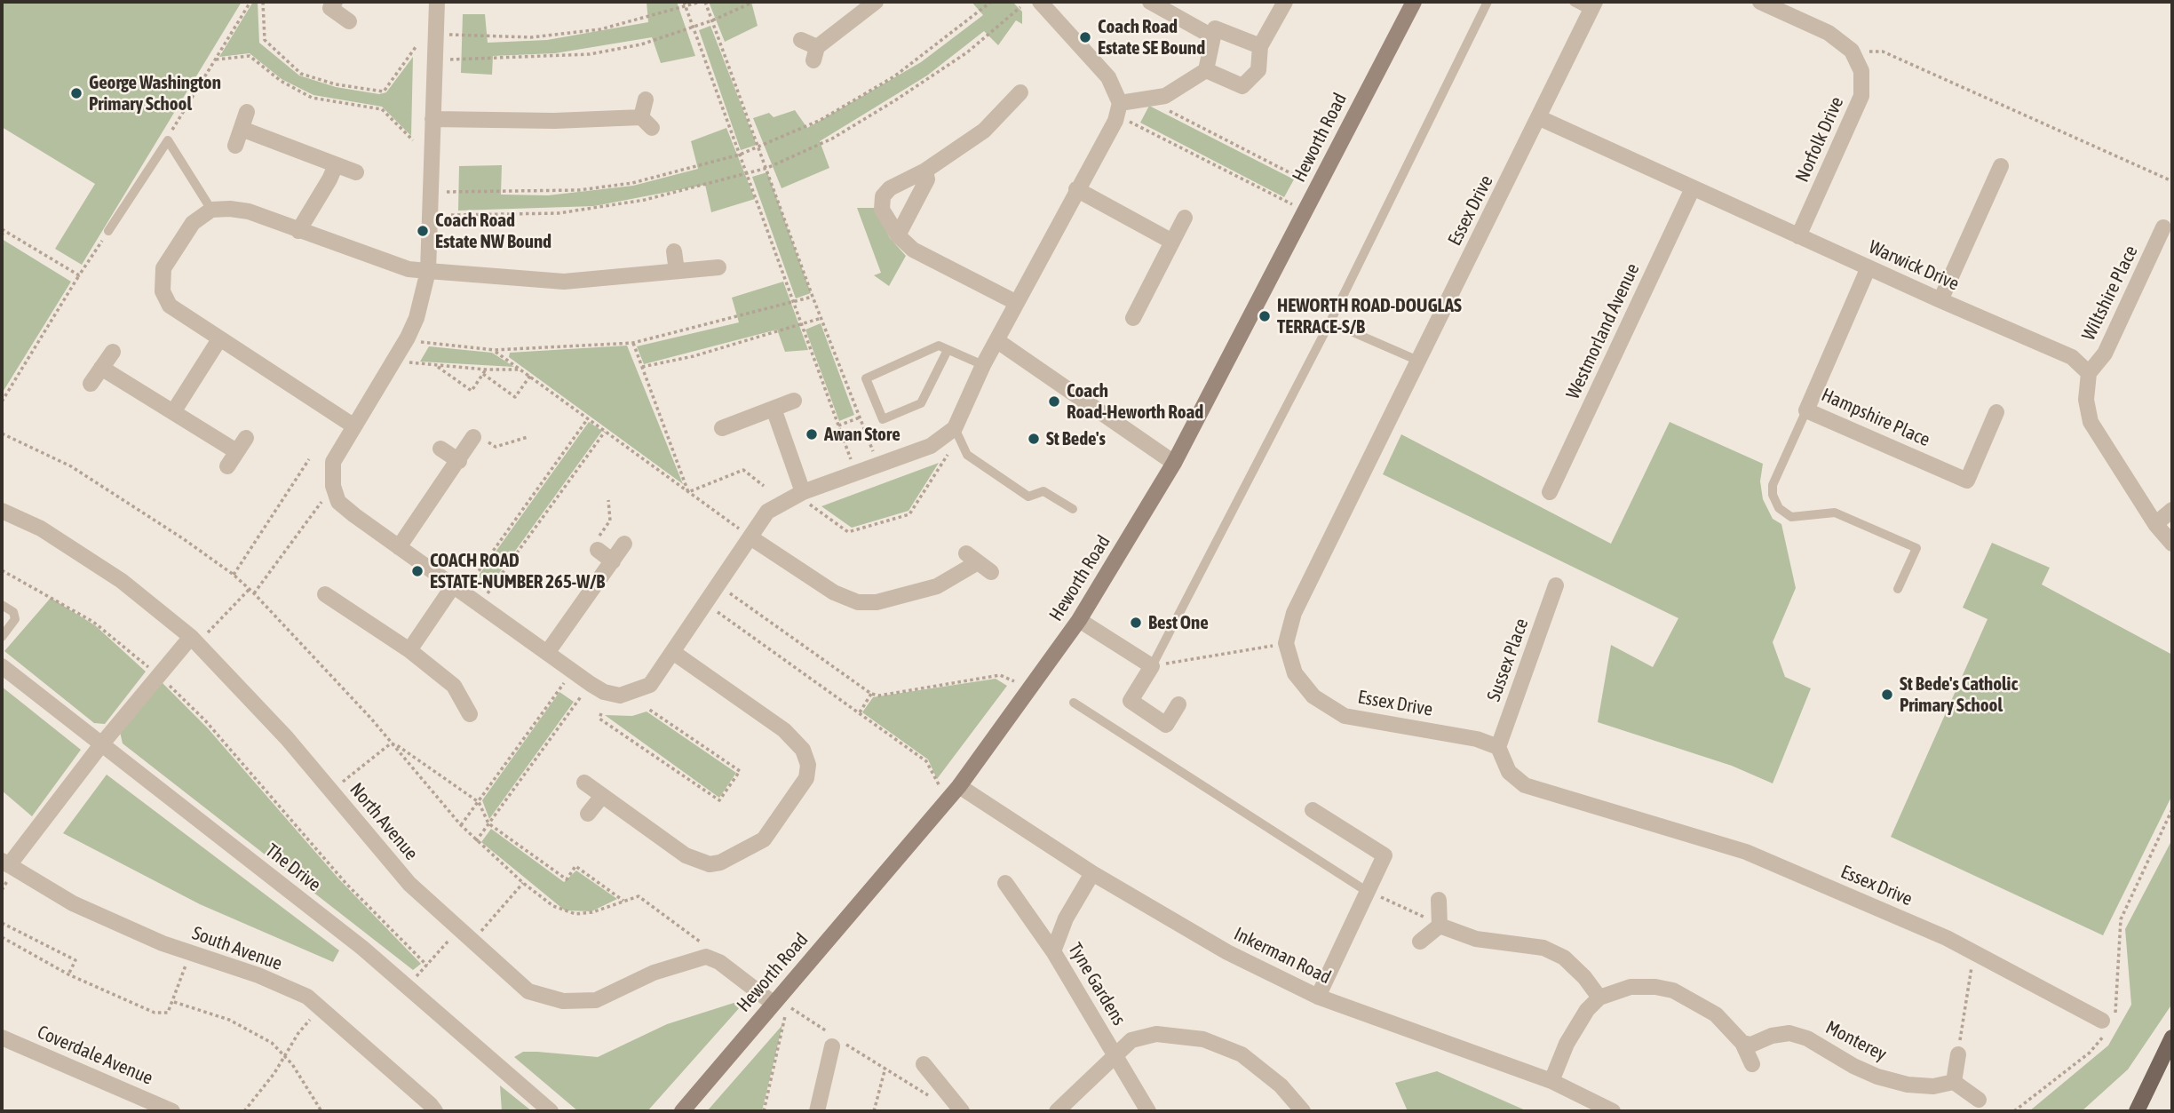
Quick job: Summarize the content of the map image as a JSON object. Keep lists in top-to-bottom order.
{
  "streets": {
    "street": [
      "Heworth Road",
      "Norfolk Drive",
      "Essex Drive",
      "Warwick Drive",
      "Wiltshire Place",
      "Westmorland Avenue",
      "Hampshire Place",
      "Sussex Place",
      "North Avenue",
      "The Drive",
      "South Avenue",
      "Inkerman Road",
      "Tyne Gardens",
      "Monterey",
      "Coverdale Avenue"
    ]
  },
  "crossings": [
    ["Heworth Road", "Inkerman Road"],
    ["Norfolk Drive", "Warwick Drive"],
    ["Essex Drive", "Warwick Drive"],
    ["Essex Drive", "Sussex Place"],
    ["Warwick Drive", "Wiltshire Place"],
    ["Warwick Drive", "Westmorland Avenue"],
    ["Warwick Drive", "Hampshire Place"]
  ],
  "places": [
    "Coach Road Estate SE Bound",
    "George Washington Primary School",
    "Coach Road Estate NW Bound",
    "HEWORTH ROAD-DOUGLAS TERRACE-S/B",
    "Coach Road-Heworth Road",
    "Awan Store",
    "St Bede's",
    "COACH ROAD ESTATE-NUMBER 265-W/B",
    "Best One",
    "St Bede's Catholic Primary School"
  ]
}
